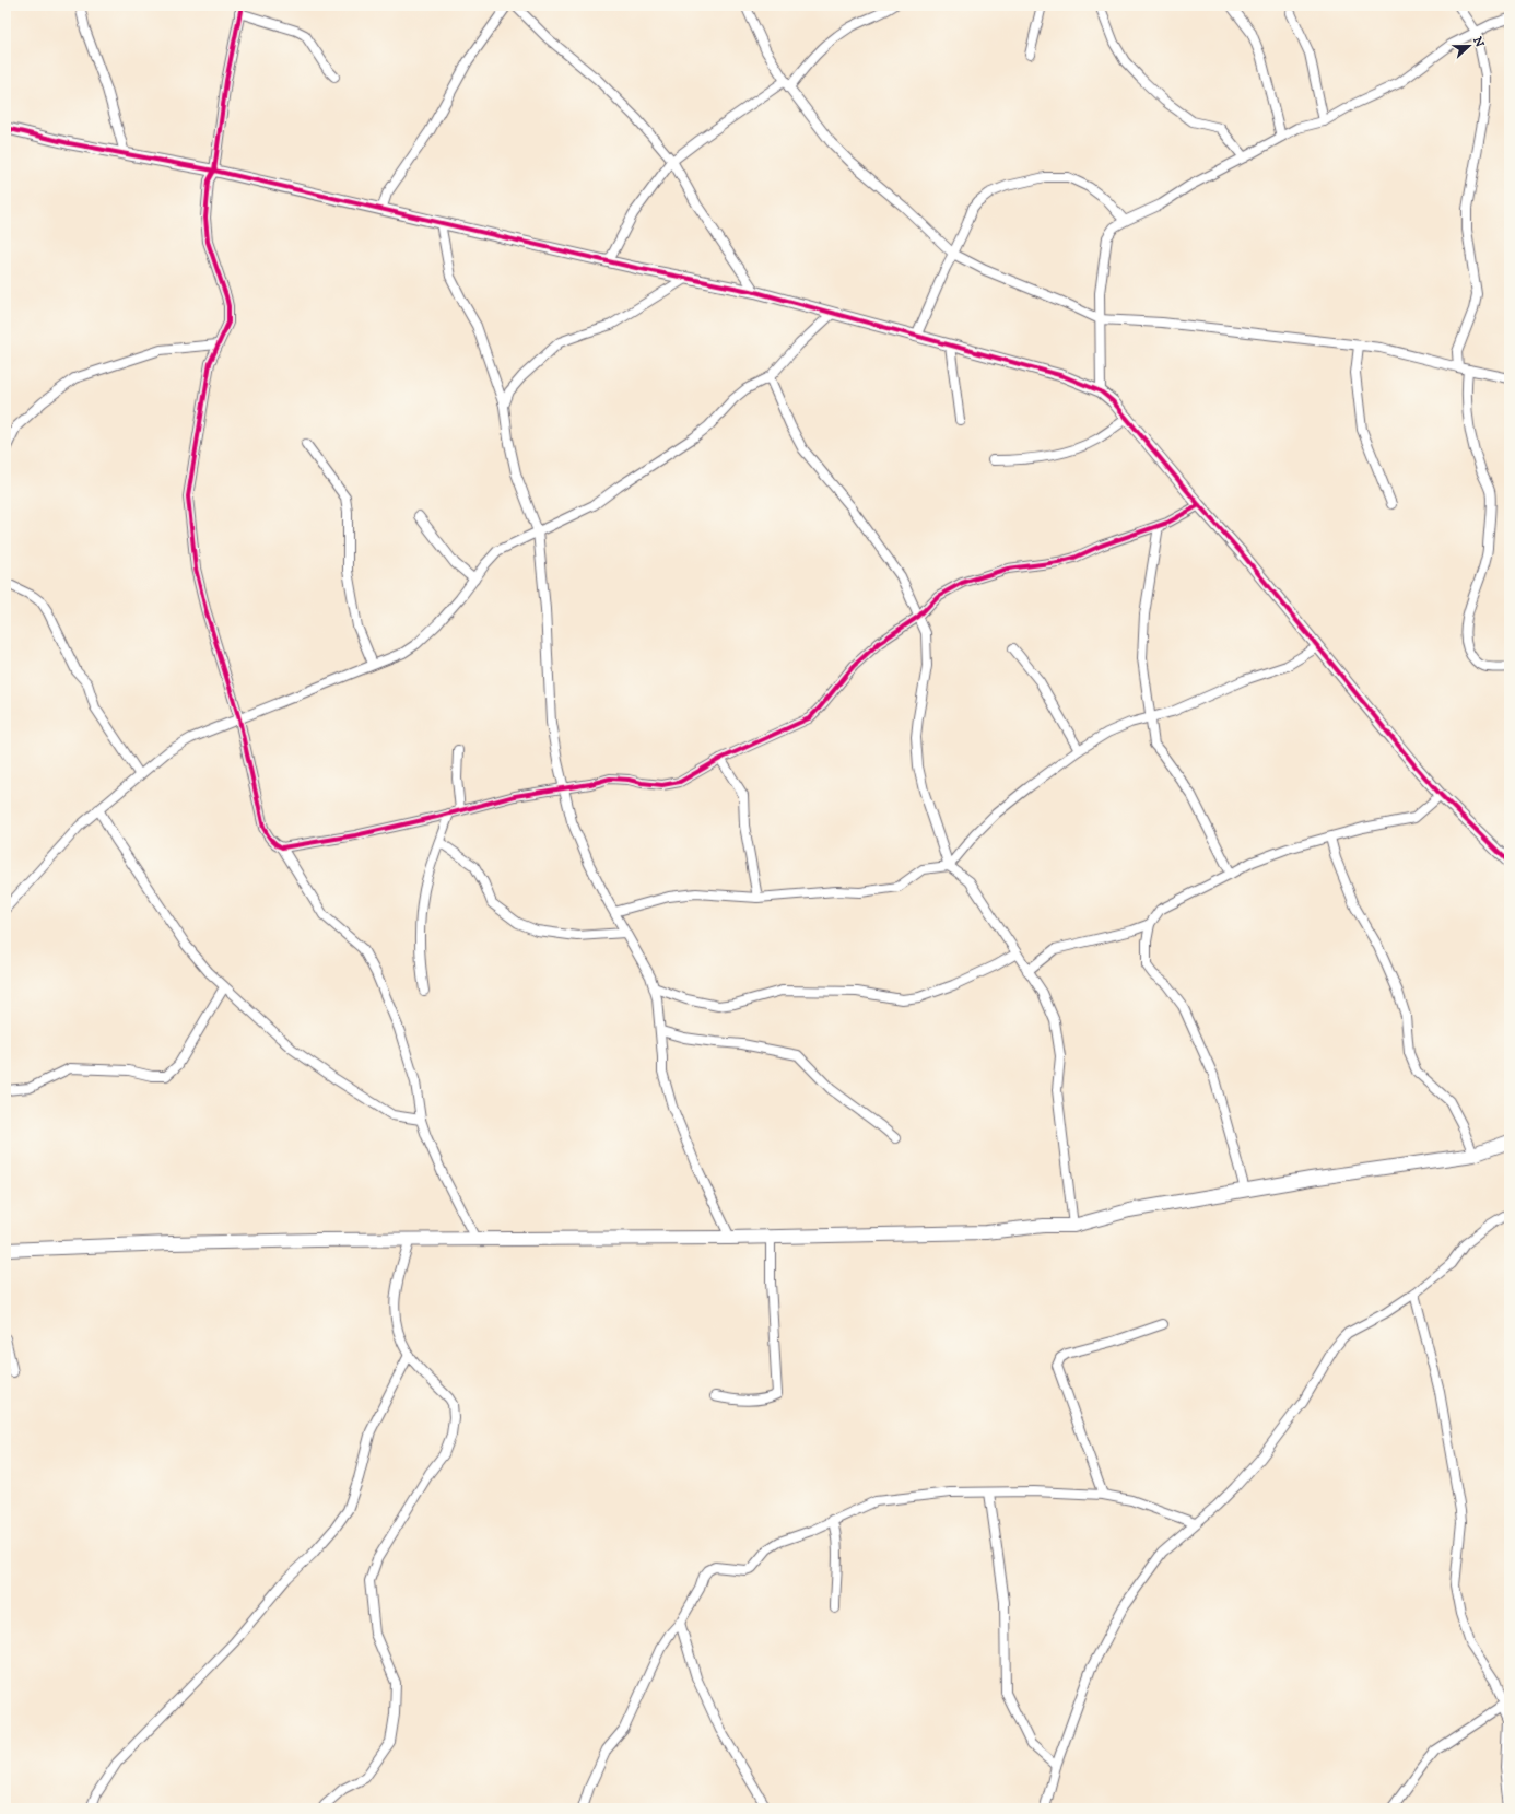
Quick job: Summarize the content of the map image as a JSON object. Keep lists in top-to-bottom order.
{
  "north": "right"
}
